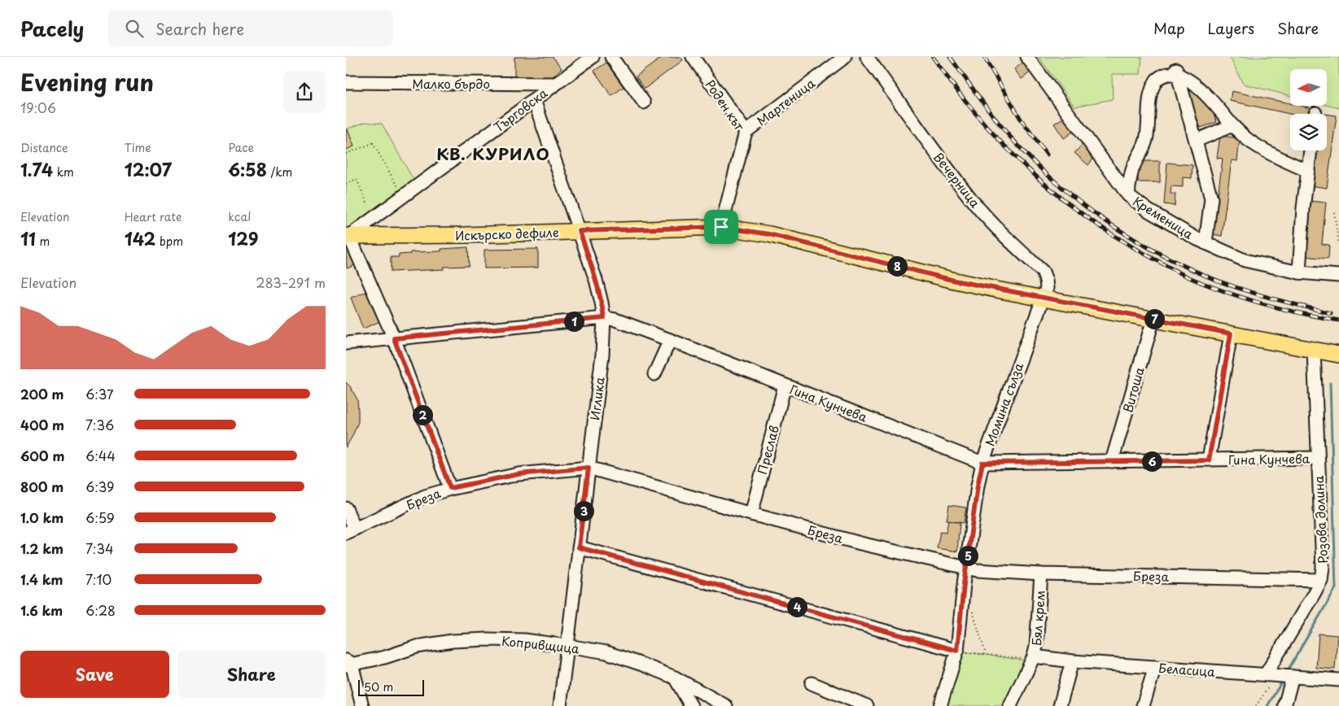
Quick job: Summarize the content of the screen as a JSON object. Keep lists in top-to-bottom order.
{
  "streets": {
    "main road": ["Искърско дефиле"],
    "street": [
      "Малко бърдо",
      "Мартеница",
      "Роден кът",
      "Търговска",
      "Вечерница",
      "Кременица",
      "Витоша",
      "Иглика",
      "Гина Кунчева",
      "Момина сълза",
      "Преслав",
      "Бреза",
      "Розова долина",
      "Бял крем",
      "Копривщица",
      "Беласица"
    ]
  },
  "crossings": [
    ["Малко бърдо", "Търговска"],
    ["Мартеница", "Роден кът"],
    ["Роден кът", "Искърско дефиле"],
    ["Търговска", "Искърско дефиле"],
    ["Търговска", "Иглика"],
    ["Вечерница", "Искърско дефиле"],
    ["Вечерница", "Момина сълза"],
    ["Искърско дефиле", "Витоша"],
    ["Искърско дефиле", "Иглика"],
    ["Искърско дефиле", "Момина сълза"],
    ["Искърско дефиле", "Розова долина"],
    ["Витоша", "Гина Кунчева"],
    ["Иглика", "Гина Кунчева"],
    ["Иглика", "Бреза"],
    ["Иглика", "Копривщица"],
    ["Гина Кунчева", "Момина сълза"],
    ["Гина Кунчева", "Преслав"],
    ["Гина Кунчева", "Розова долина"],
    ["Момина сълза", "Бреза"],
    ["Преслав", "Бреза"],
    ["Бреза", "Розова долина"],
    ["Бреза", "Бял крем"],
    ["Розова долина", "Беласица"],
    ["Бял крем", "Беласица"]
  ],
  "districts": ["КВ. КУРИЛО"],
  "scale_bar": "50 m",
  "north": "left",
  "page": {
    "header": "Pacely",
    "search": "Search here",
    "nav": ["Map", "Layers", "Share"],
    "heading": ["Evening run", "19:06"],
    "stats": [
      ["Distance", "1.74 km"],
      ["Time", "12:07"],
      ["Pace", "6:58 /km"],
      ["Elevation", "11 m"],
      ["Heart rate", "142 bpm"],
      ["kcal", "129"]
    ],
    "pins": [
      "8",
      "7",
      "1",
      "2",
      "6",
      "3",
      "5",
      "4"
    ],
    "chart": ["Elevation", "283–291 m"],
    "list": [
      {
        "name": "200 m",
        "note": "6:37"
      },
      {
        "name": "400 m",
        "note": "7:36"
      },
      {
        "name": "600 m",
        "note": "6:44"
      },
      {
        "name": "800 m",
        "note": "6:39"
      },
      {
        "name": "1.0 km",
        "note": "6:59"
      },
      {
        "name": "1.2 km",
        "note": "7:34"
      },
      {
        "name": "1.4 km",
        "note": "7:10"
      },
      {
        "name": "1.6 km",
        "note": "6:28"
      }
    ],
    "buttons": ["Save", "Share"],
    "scale": "50 m"
  }
}
